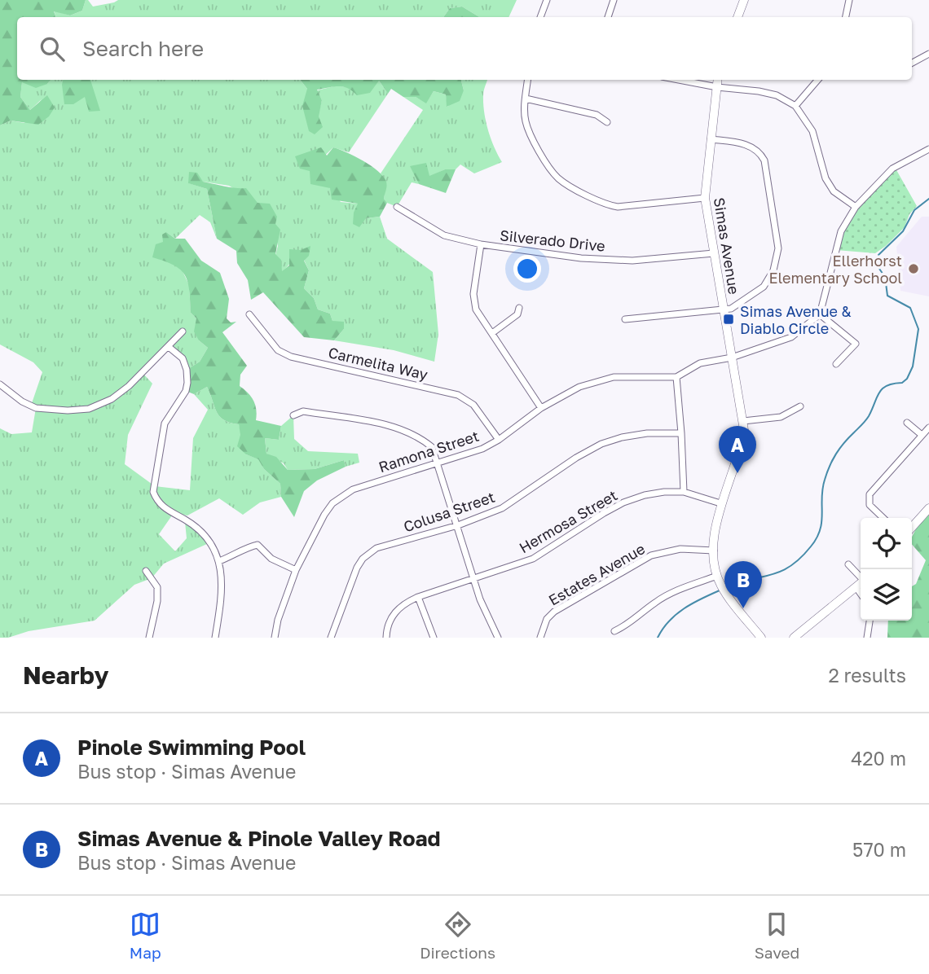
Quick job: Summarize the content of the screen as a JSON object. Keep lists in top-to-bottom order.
{
  "streets": {
    "street": [
      "Silverado Drive",
      "Simas Avenue",
      "Carmelita Way",
      "Ramona Street",
      "Colusa Street",
      "Hermosa Street",
      "Estates Avenue"
    ]
  },
  "crossings": [
    ["Silverado Drive", "Simas Avenue"],
    ["Simas Avenue", "Ramona Street"],
    ["Simas Avenue", "Hermosa Street"],
    ["Simas Avenue", "Estates Avenue"],
    ["Carmelita Way", "Ramona Street"]
  ],
  "places": {
    "other": ["Ellerhorst Elementary School"],
    "transit": ["Simas Avenue & Diablo Circle"]
  },
  "page": {
    "search": "Search here",
    "pins": ["A", "B"],
    "heading": ["Nearby", "2 results"],
    "list": [
      {
        "mark": "A",
        "name": "Pinole Swimming Pool",
        "note": "Bus stop · Simas Avenue",
        "value": "420 m"
      },
      {
        "mark": "B",
        "name": "Simas Avenue & Pinole Valley Road",
        "note": "Bus stop · Simas Avenue",
        "value": "570 m"
      }
    ],
    "nav": ["Map", "Directions", "Saved"]
  }
}
